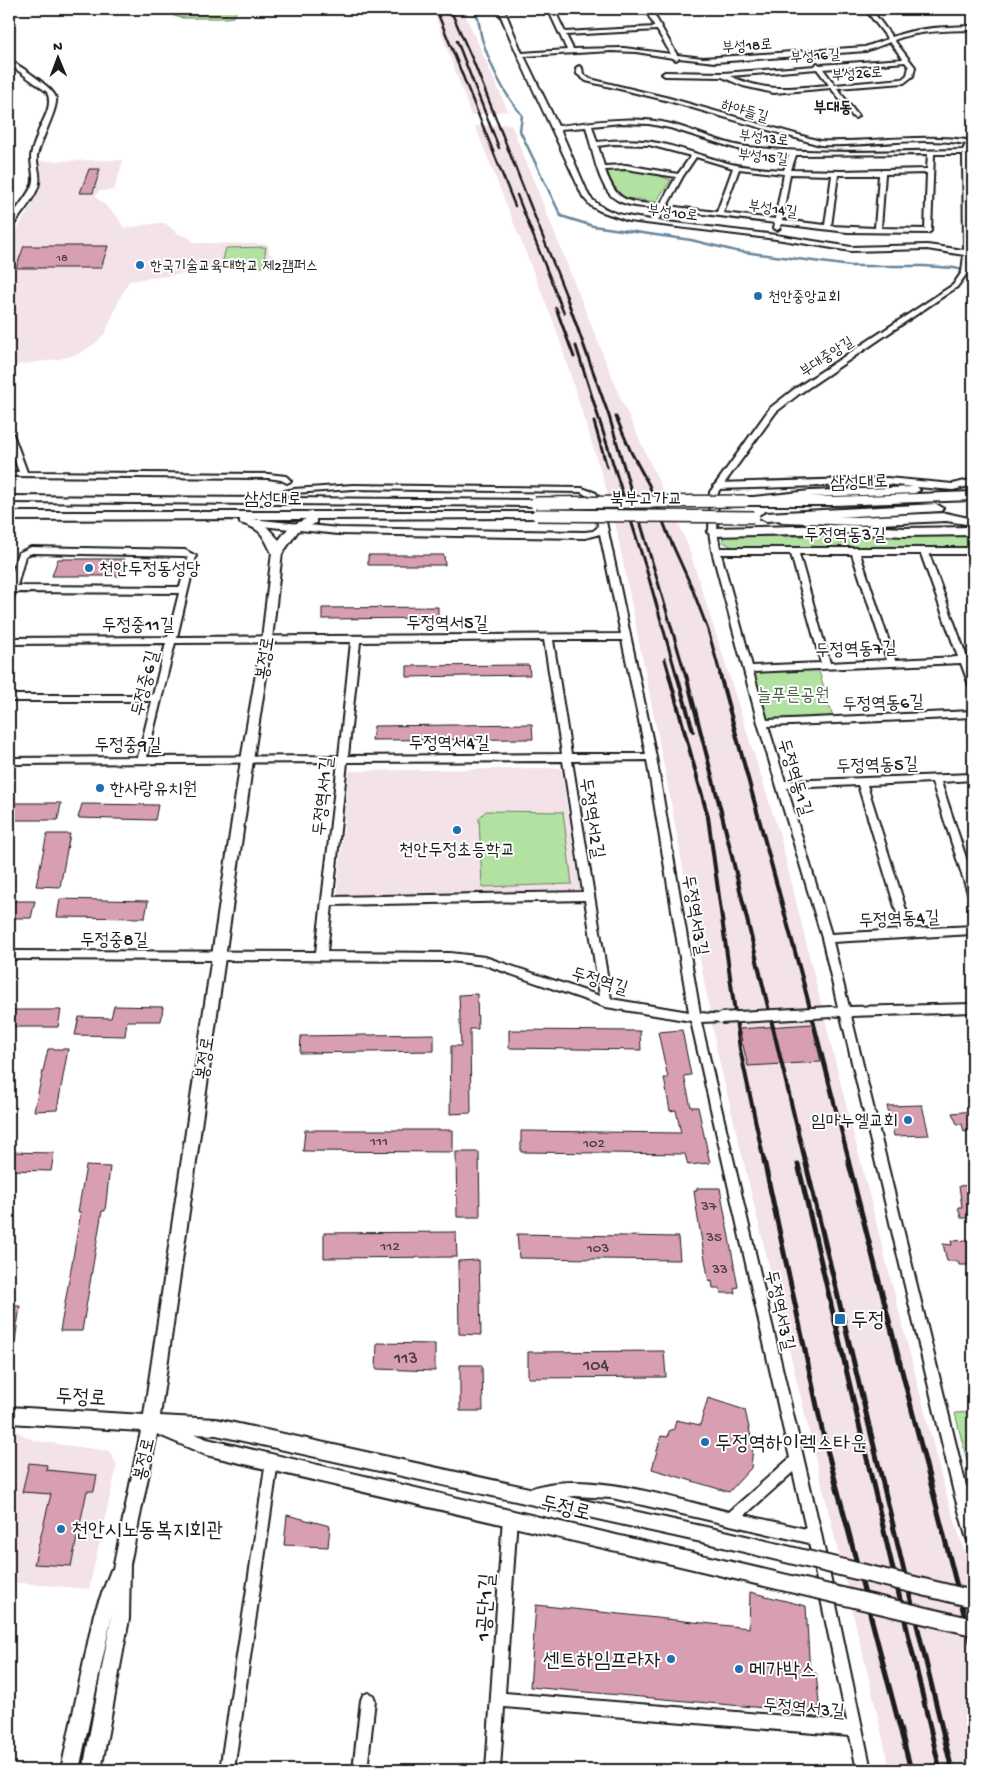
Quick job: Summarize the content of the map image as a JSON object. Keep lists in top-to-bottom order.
{
  "streets": {
    "highway": ["삼성대로"],
    "main road": ["북부고가교"],
    "street": [
      "부성18로",
      "부성16길",
      "부성26로",
      "하야들길",
      "부성13로",
      "부성15길",
      "부성14길",
      "부성10로",
      "부대중앙길",
      "두정역동3길",
      "두정역서5길",
      "두정중11길",
      "두정역동7길",
      "봉정로",
      "두정중6길",
      "두정역동6길",
      "두정역서4길",
      "두정중9길",
      "두정역동5길",
      "두정역동1길",
      "두정역서1길",
      "두정역서2길",
      "두정역서3길",
      "두정역동4길",
      "두정중8길",
      "두정역길",
      "두정로",
      "1공단1길"
    ]
  },
  "crossings": [
    ["부성18로", "부성26로"],
    ["부성18로", "부성10로"],
    ["부성16길", "부성26로"],
    ["부성13로", "부성14길"],
    ["부성13로", "부성10로"],
    ["부성13로", "부대중앙길"],
    ["부성15길", "부성14길"],
    ["부성10로", "부대중앙길"],
    ["부대중앙길", "두정역동1길"],
    ["삼성대로", "북부고가교"],
    ["삼성대로", "두정역서3길"],
    ["두정역동3길", "두정역동1길"],
    ["두정역서5길", "두정중11길"],
    ["두정역서5길", "봉정로"],
    ["두정역서5길", "두정역서1길"],
    ["두정역서5길", "두정역서2길"],
    ["두정역서5길", "두정역서3길"],
    ["두정중11길", "봉정로"],
    ["두정중11길", "두정중6길"],
    ["두정역동7길", "두정역동1길"],
    ["봉정로", "두정역서4길"],
    ["봉정로", "두정중9길"],
    ["봉정로", "두정중8길"],
    ["봉정로", "두정역길"],
    ["봉정로", "두정로"],
    ["두정중6길", "두정중9길"],
    ["두정역동6길", "두정역동1길"],
    ["두정역서4길", "두정중9길"],
    ["두정역서4길", "두정역서1길"],
    ["두정역서4길", "두정역서2길"],
    ["두정역서4길", "두정역서3길"],
    ["두정역동5길", "두정역동1길"],
    ["두정역동1길", "두정역동4길"],
    ["두정역동1길", "두정역길"],
    ["두정역서1길", "두정역길"],
    ["두정역서2길", "두정역길"],
    ["두정역서3길", "두정역길"],
    ["두정역서3길", "1공단1길"],
    ["두정중8길", "두정역길"],
    ["두정로", "1공단1길"]
  ],
  "districts": ["부대동"],
  "parks": ["늘푸른공원"],
  "places": {
    "other": [
      "한국기술교육대학교 제2캠퍼스",
      "천안중앙교회",
      "천안두정동성당",
      "한사랑유치원",
      "천안두정초등학교",
      "임마누엘교회",
      "두정역하이렉스타운",
      "천안시노동복지회관",
      "센트하임프라자",
      "메가박스"
    ],
    "transit": ["두정"]
  },
  "house_numbers": [
    "18",
    "111",
    "102",
    "37",
    "35",
    "112",
    "103",
    "33",
    "113",
    "104"
  ],
  "north": "top"
}
